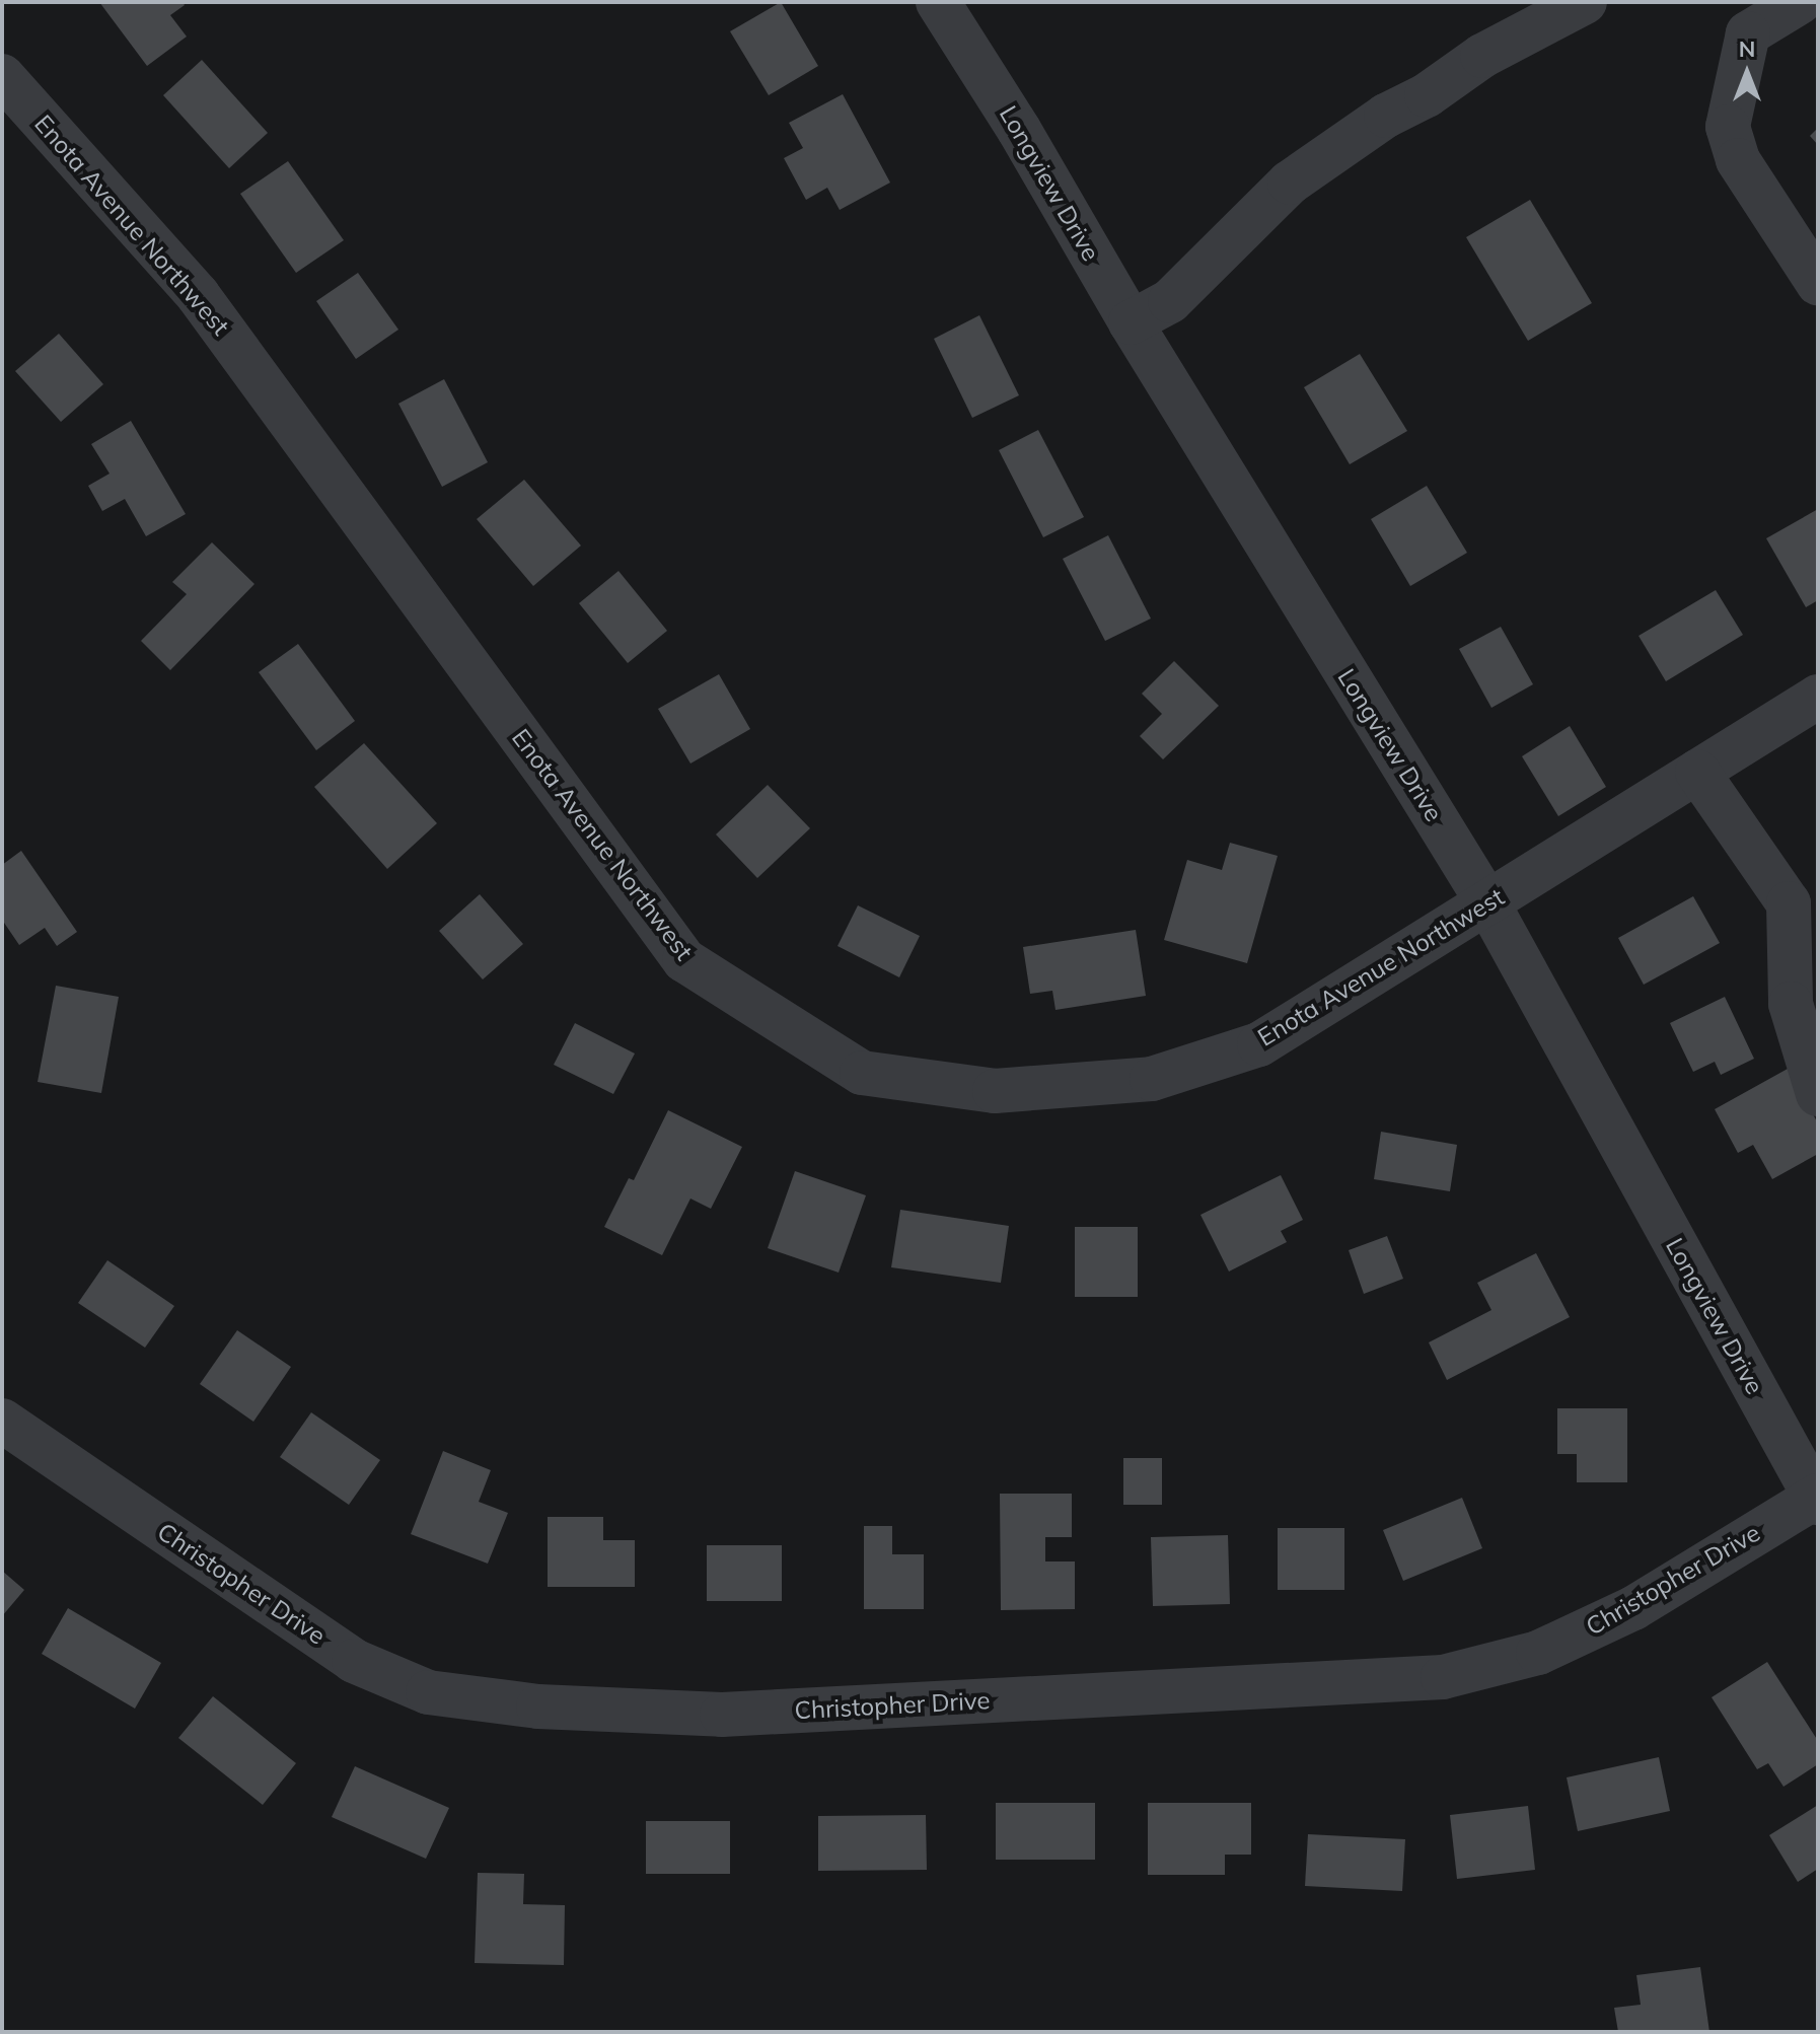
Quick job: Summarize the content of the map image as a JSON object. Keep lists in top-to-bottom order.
{
  "streets": {
    "street": ["Longview Drive", "Enota Avenue Northwest", "Christopher Drive"]
  },
  "crossings": [
    ["Longview Drive", "Enota Avenue Northwest"],
    ["Longview Drive", "Christopher Drive"]
  ],
  "north": "top"
}
